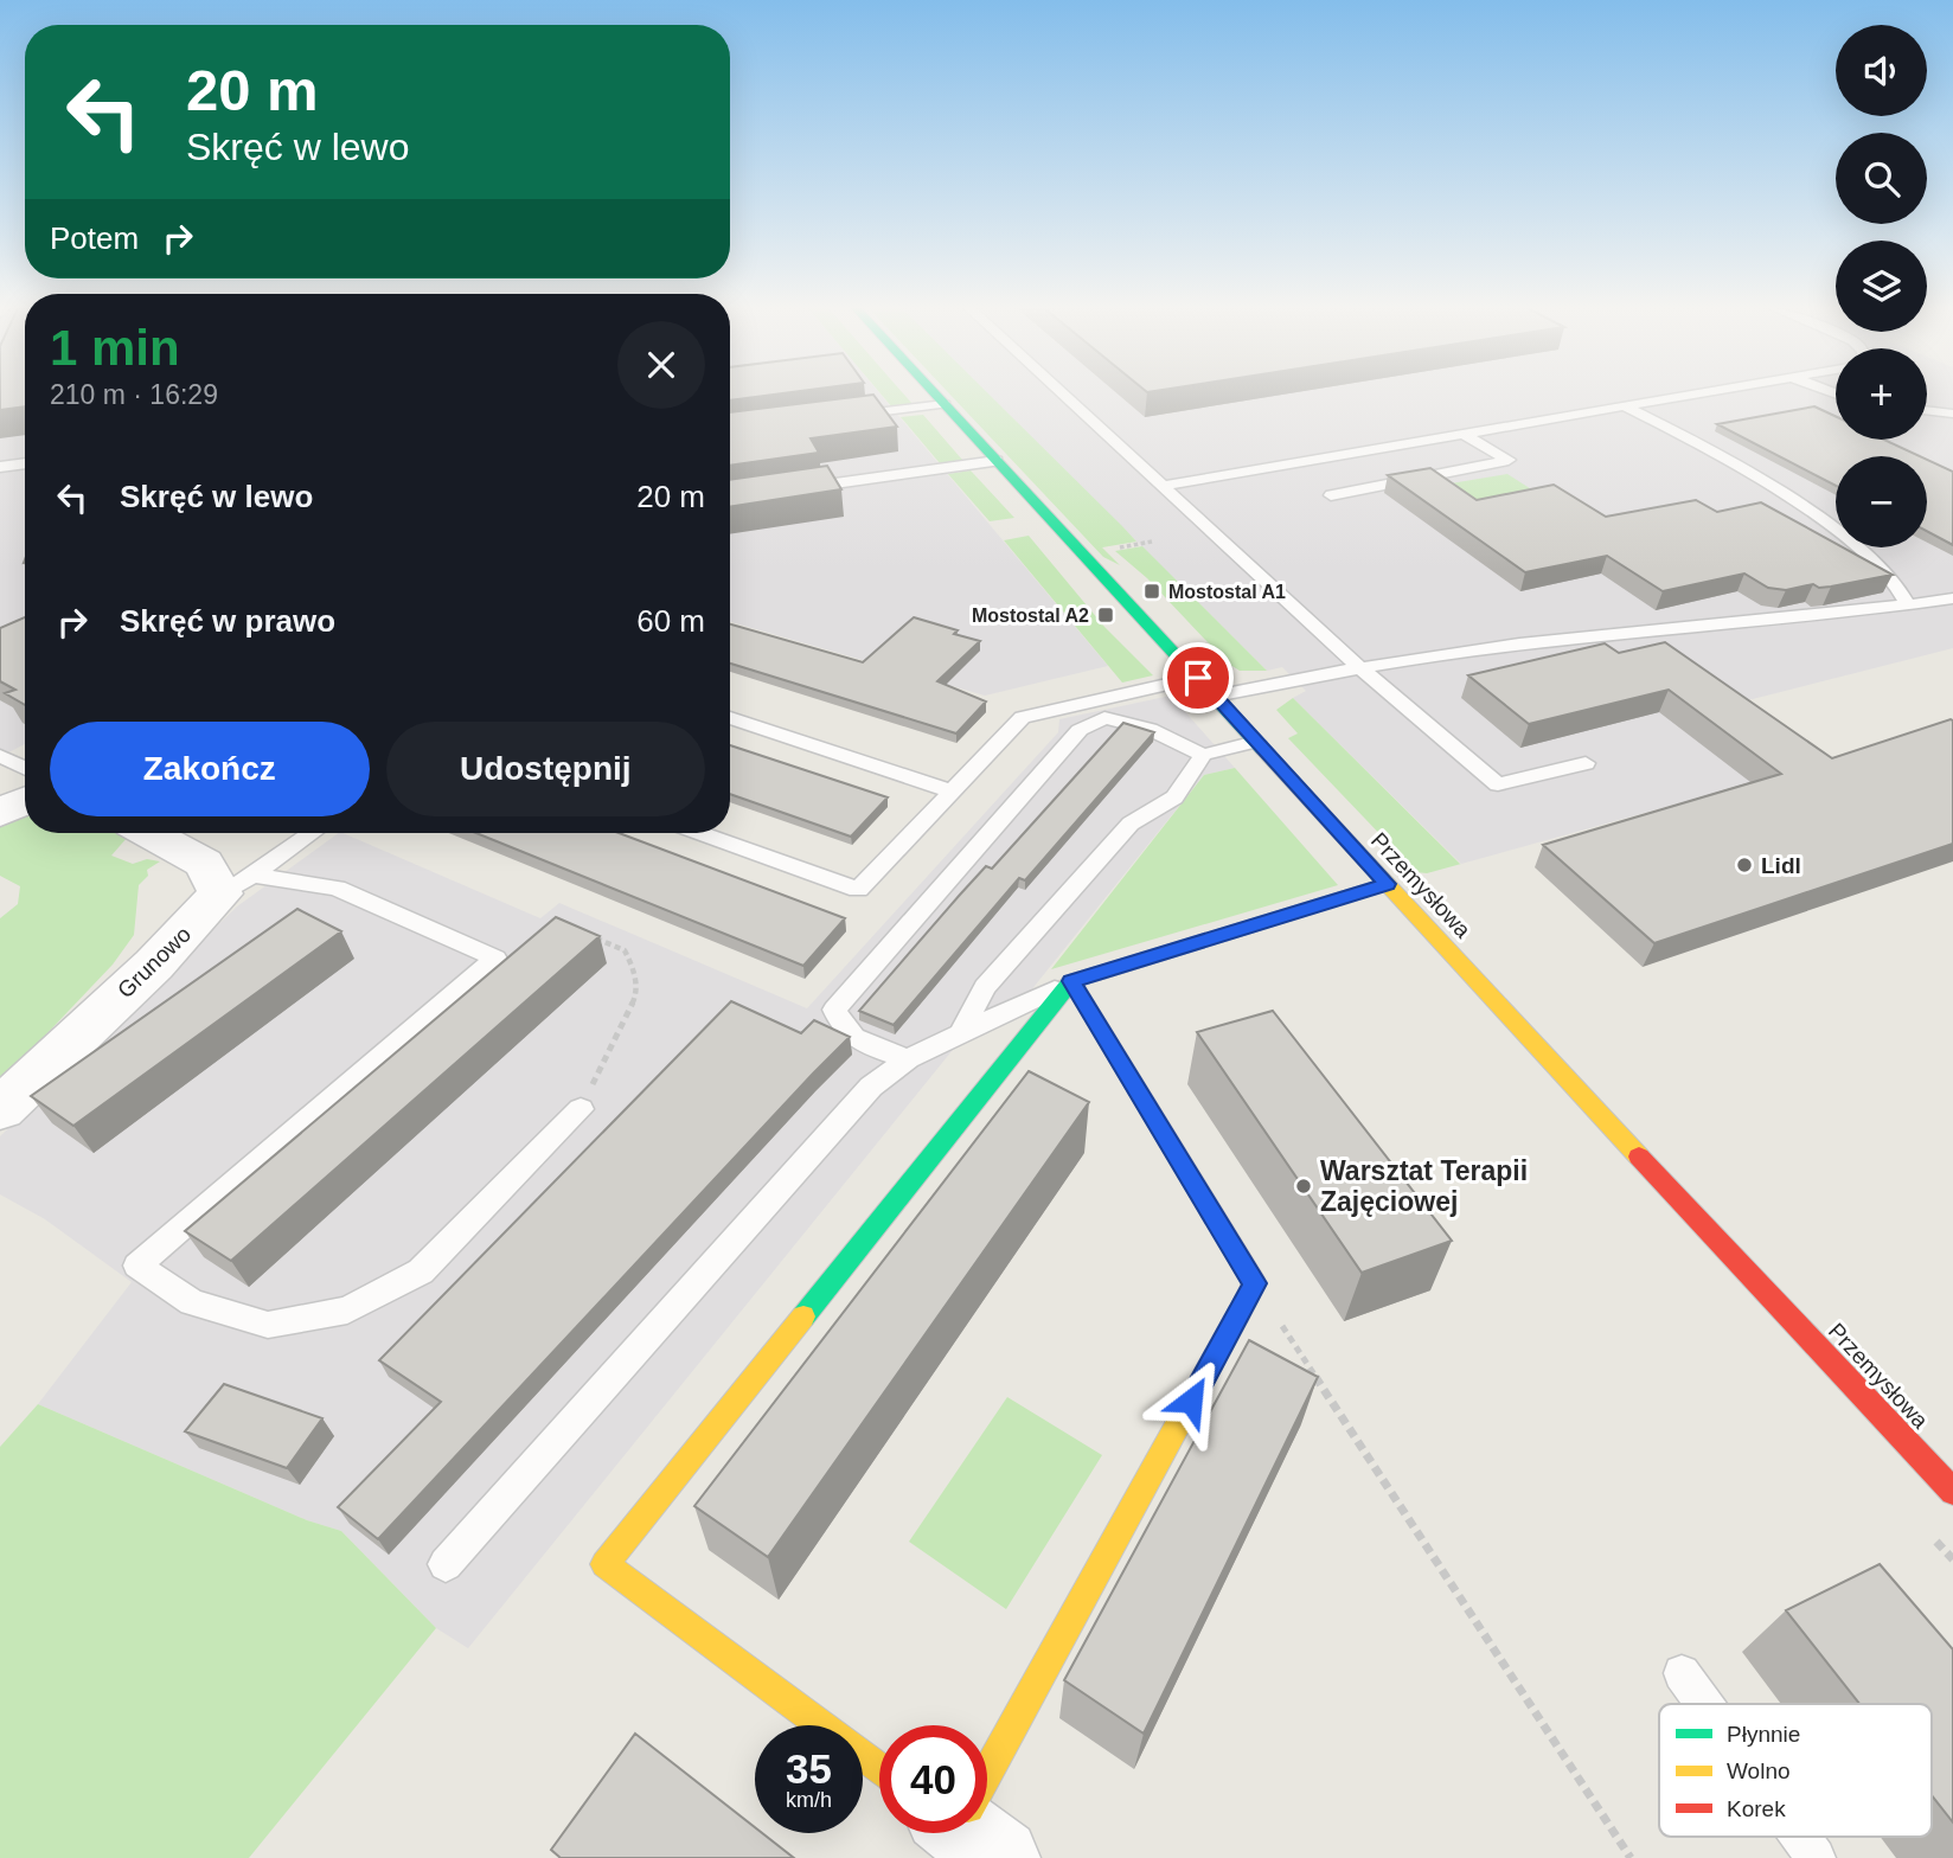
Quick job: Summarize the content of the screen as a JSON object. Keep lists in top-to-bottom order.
{
  "streets": {
    "street": ["Przemysłowa", "Grunowo"]
  },
  "places": {
    "transit": ["Mostostal A1", "Mostostal A2"],
    "other": ["Lidl", "Warsztat Terapii Zajęciowej"]
  },
  "legend": ["Płynnie", "Wolno", "Korek"],
  "page": {
    "map_buttons": ["+", "−"],
    "turn": ["20 m", "Skręć w lewo"],
    "then": "Potem",
    "heading": ["1 min", "210 m · 16:29"],
    "list": [
      {
        "name": "Skręć w lewo",
        "value": "20 m"
      },
      {
        "name": "Skręć w prawo",
        "value": "60 m"
      }
    ],
    "buttons": ["Zakończ", "Udostępnij"],
    "speed": "35 km/h",
    "limit": "40"
  }
}
